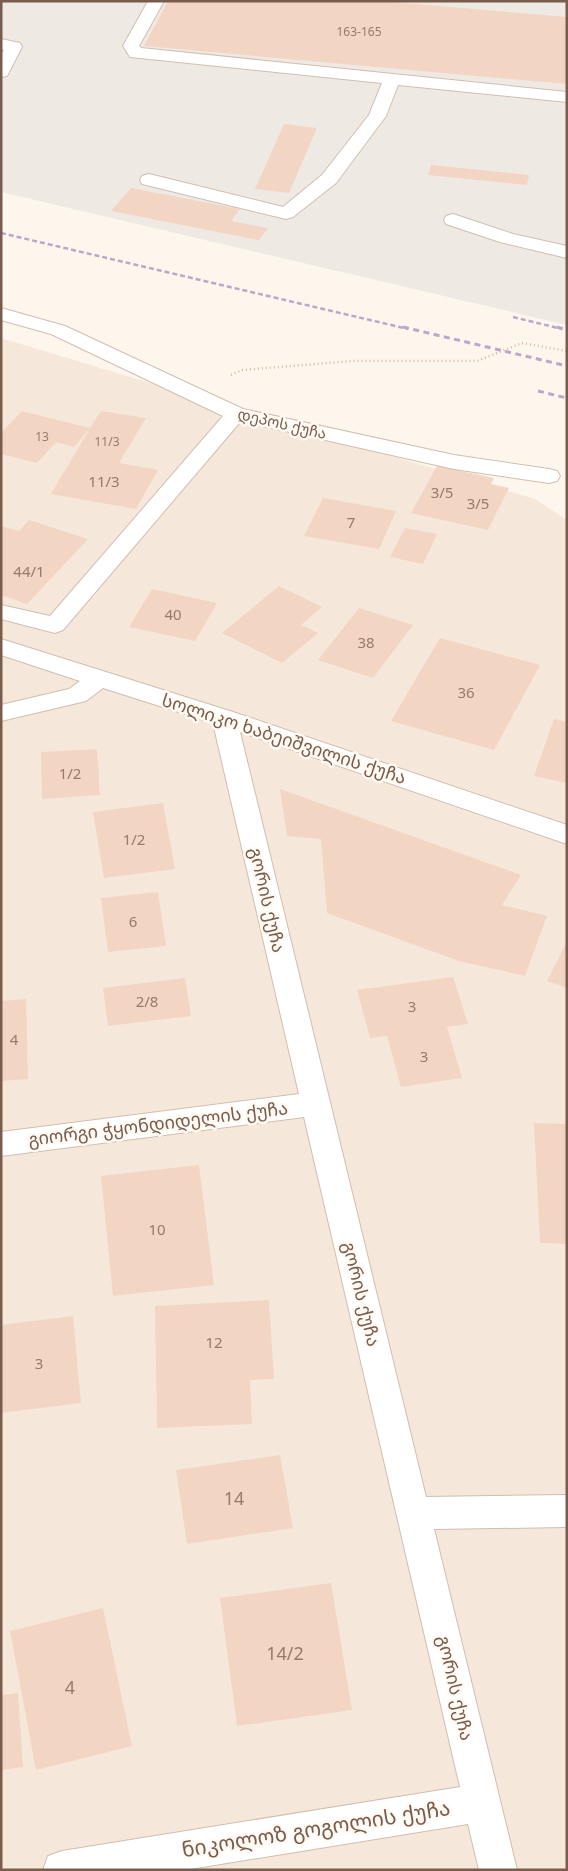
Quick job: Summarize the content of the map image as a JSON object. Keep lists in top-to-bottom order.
{
  "streets": {
    "street": [
      "დეპოს ქუჩა",
      "სოლიკო ხაბეიშვილის ქუჩა",
      "გორის ქუჩა",
      "გიორგი ჭყონდიდელის ქუჩა",
      "ნიკოლოზ გოგოლის ქუჩა"
    ]
  },
  "crossings": [
    ["სოლიკო ხაბეიშვილის ქუჩა", "გორის ქუჩა"],
    ["გორის ქუჩა", "გიორგი ჭყონდიდელის ქუჩა"],
    ["გორის ქუჩა", "ნიკოლოზ გოგოლის ქუჩა"]
  ],
  "house_numbers": [
    "163-165",
    "13",
    "11/3",
    "11/3",
    "3/5",
    "3/5",
    "7",
    "44/1",
    "40",
    "38",
    "36",
    "1/2",
    "1/2",
    "6",
    "2/8",
    "3",
    "4",
    "3",
    "10",
    "12",
    "3",
    "14",
    "14/2",
    "4"
  ]
}
